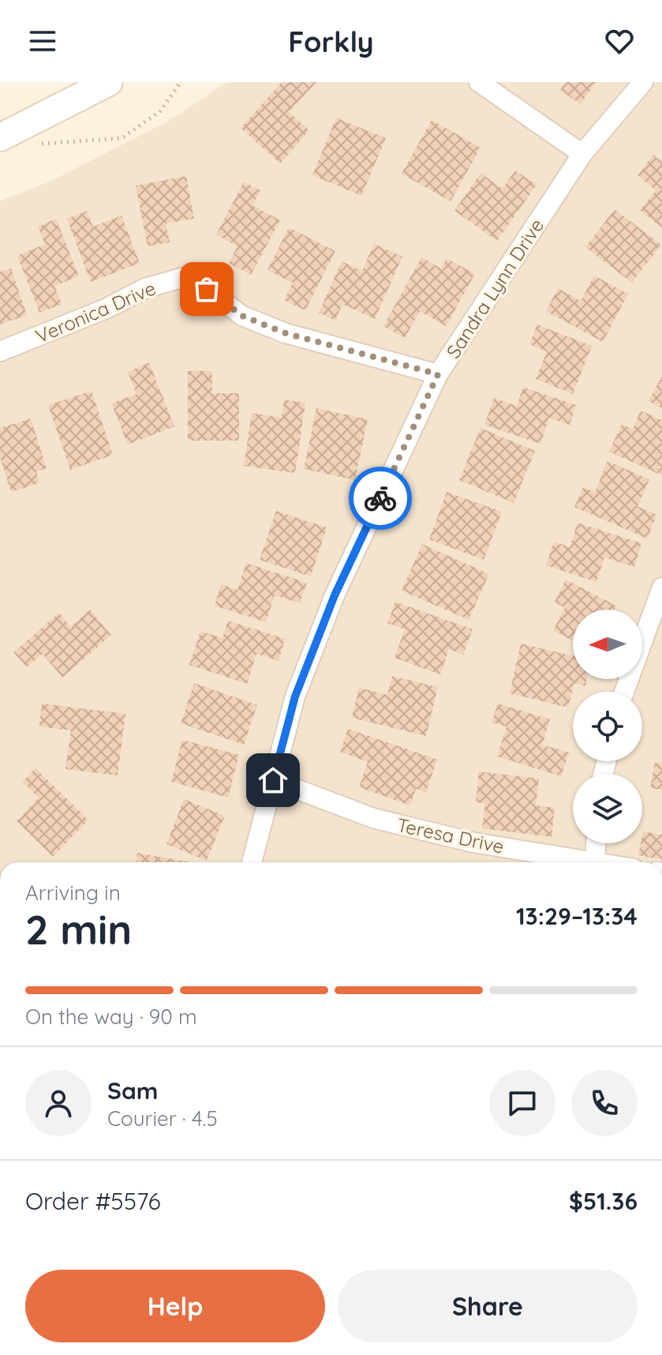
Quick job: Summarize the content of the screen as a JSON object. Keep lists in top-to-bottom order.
{
  "streets": {
    "street": ["Sandra Lynn Drive", "Veronica Drive", "Teresa Drive"]
  },
  "crossings": [
    ["Sandra Lynn Drive", "Veronica Drive"],
    ["Sandra Lynn Drive", "Teresa Drive"]
  ],
  "north": "left",
  "page": {
    "header": "Forkly",
    "heading": ["2 min", "Arriving in", "13:29–13:34"],
    "panel": [
      "Sam",
      "Courier · 4.5",
      "Order #5576",
      "$51.36"
    ],
    "bar": "On the way · 90 m",
    "buttons": ["Help", "Share"]
  }
}
